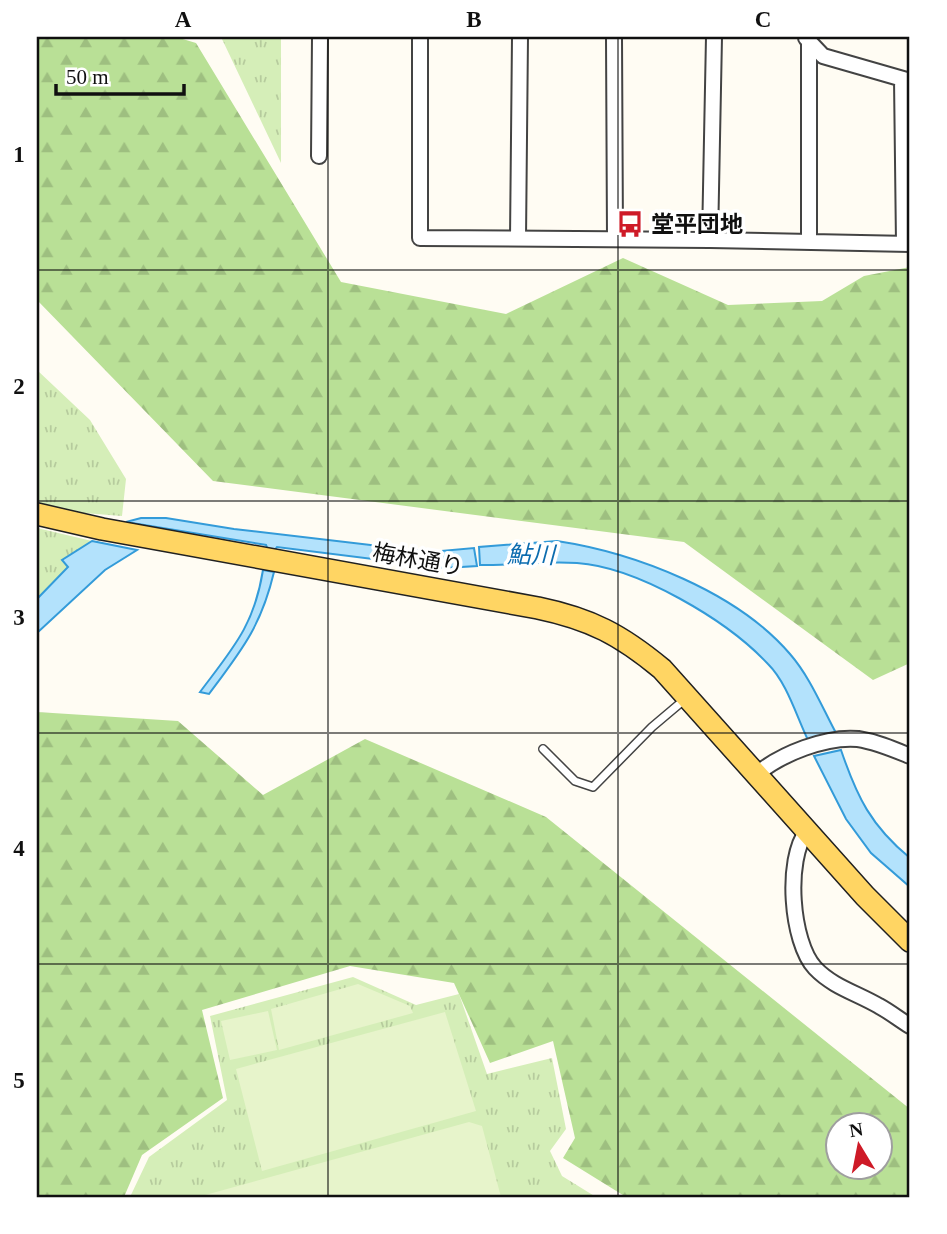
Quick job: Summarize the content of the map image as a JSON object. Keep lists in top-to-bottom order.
{
  "streets": {
    "main road": ["梅林通り"]
  },
  "water": ["鮎川"],
  "places": {
    "bus stop": ["堂平団地"]
  },
  "scale_bar": "50 m",
  "north": "top",
  "grid": {
    "columns": ["A", "B", "C"],
    "rows": [
      "1",
      "2",
      "3",
      "4",
      "5"
    ]
  }
}
